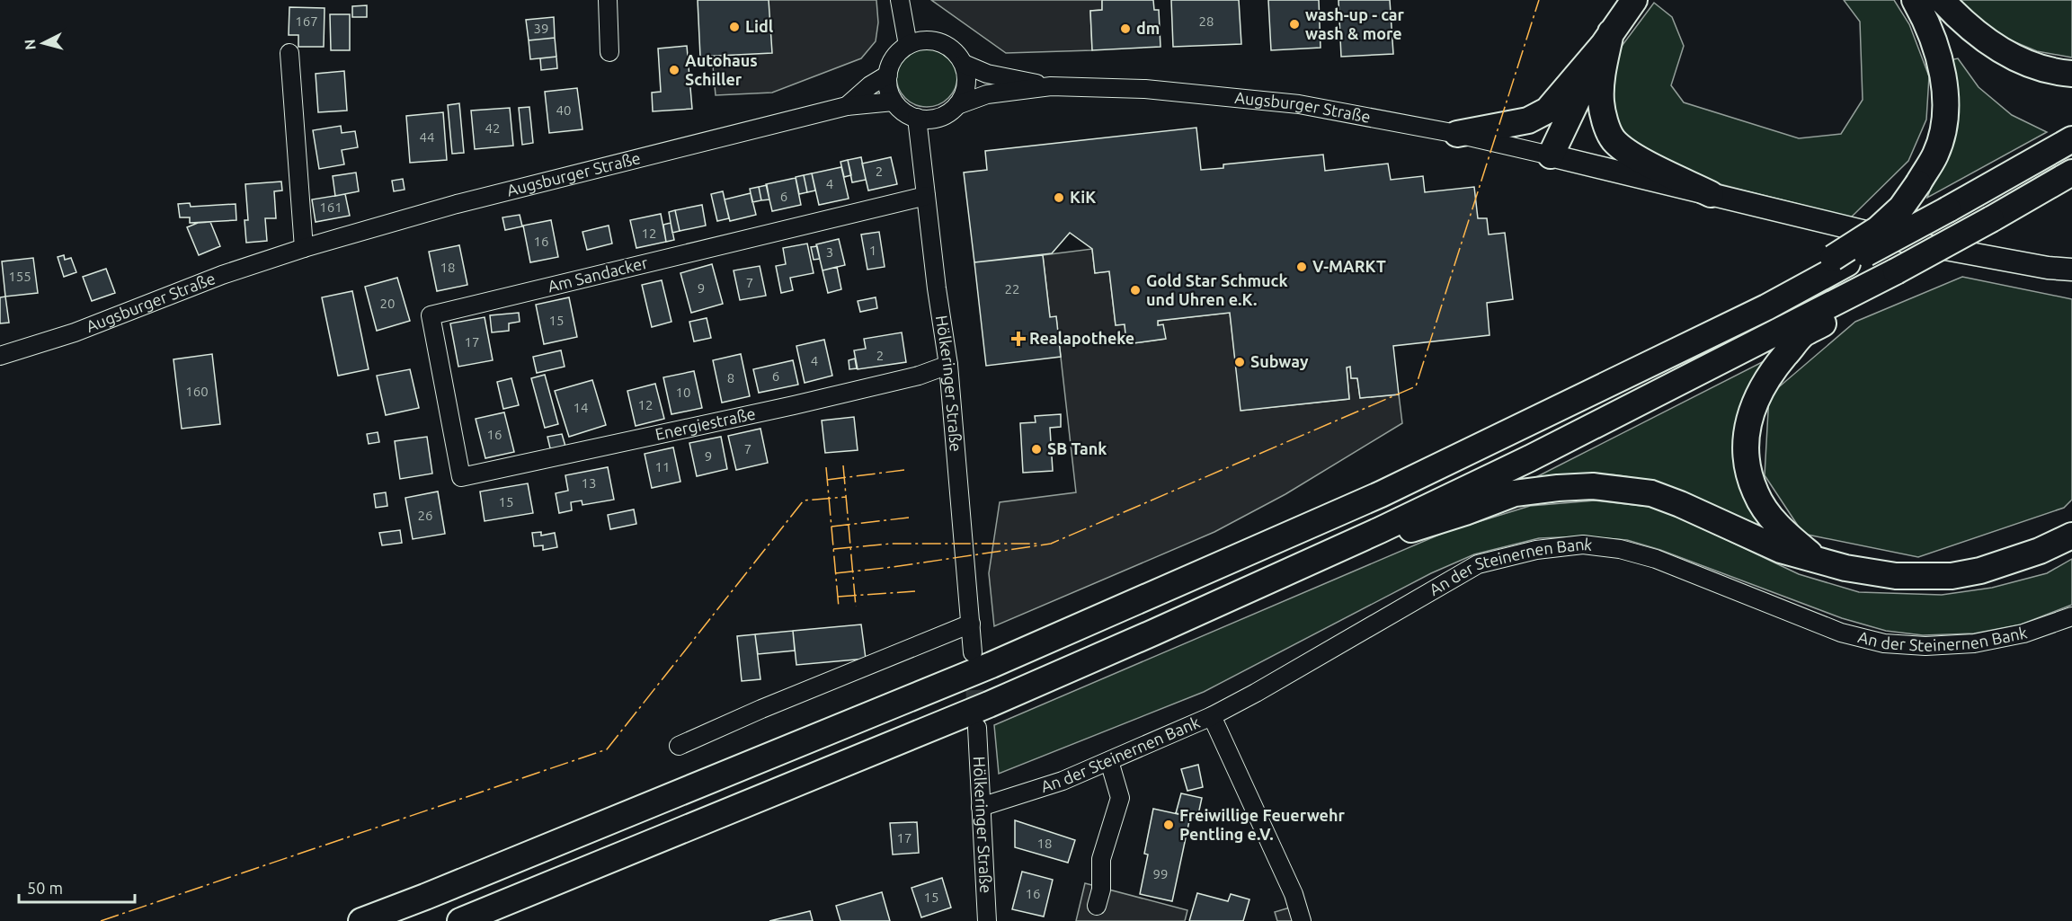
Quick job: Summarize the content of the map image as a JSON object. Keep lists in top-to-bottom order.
{
  "streets": {
    "street": [
      "Augsburger Straße",
      "Am Sandacker",
      "Hölkeringer Straße",
      "Energiestraße",
      "An der Steinernen Bank"
    ]
  },
  "crossings": [
    ["Augsburger Straße", "Hölkeringer Straße"],
    ["Am Sandacker", "Hölkeringer Straße"],
    ["Am Sandacker", "Energiestraße"],
    ["Hölkeringer Straße", "Energiestraße"],
    ["Hölkeringer Straße", "An der Steinernen Bank"]
  ],
  "places": {
    "other": [
      "wash-up - car wash & more",
      "Lidl",
      "dm",
      "Autohaus Schiller",
      "KiK",
      "V-MARKT",
      "Gold Star Schmuck und Uhren e.K.",
      "Subway",
      "SB Tank",
      "Freiwillige Feuerwehr Pentling e.V."
    ],
    "health": ["Realapotheke"]
  },
  "house_numbers": [
    "167",
    "28",
    "39",
    "40",
    "42",
    "44",
    "2",
    "4",
    "6",
    "161",
    "12",
    "16",
    "1",
    "3",
    "18",
    "155",
    "7",
    "9",
    "22",
    "20",
    "15",
    "17",
    "2",
    "4",
    "6",
    "8",
    "160",
    "10",
    "12",
    "14",
    "16",
    "7",
    "9",
    "11",
    "13",
    "15",
    "26",
    "17",
    "18",
    "99",
    "16",
    "15"
  ],
  "scale_bar": "50 m",
  "north": "left"
}
